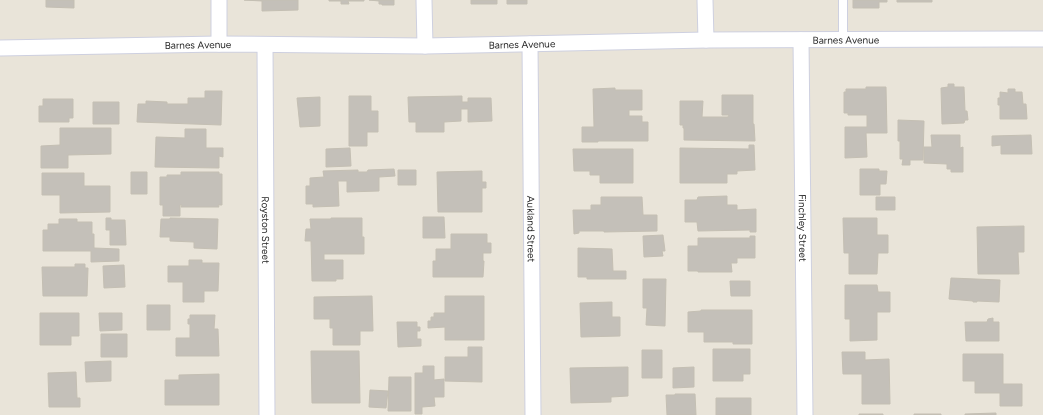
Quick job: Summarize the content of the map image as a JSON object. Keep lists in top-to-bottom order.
{
  "streets": {
    "street": [
      "Barnes Avenue",
      "Finchley Street",
      "Aukland Street",
      "Royston Street"
    ]
  },
  "crossings": [
    ["Barnes Avenue", "Finchley Street"],
    ["Barnes Avenue", "Aukland Street"],
    ["Barnes Avenue", "Royston Street"]
  ]
}
